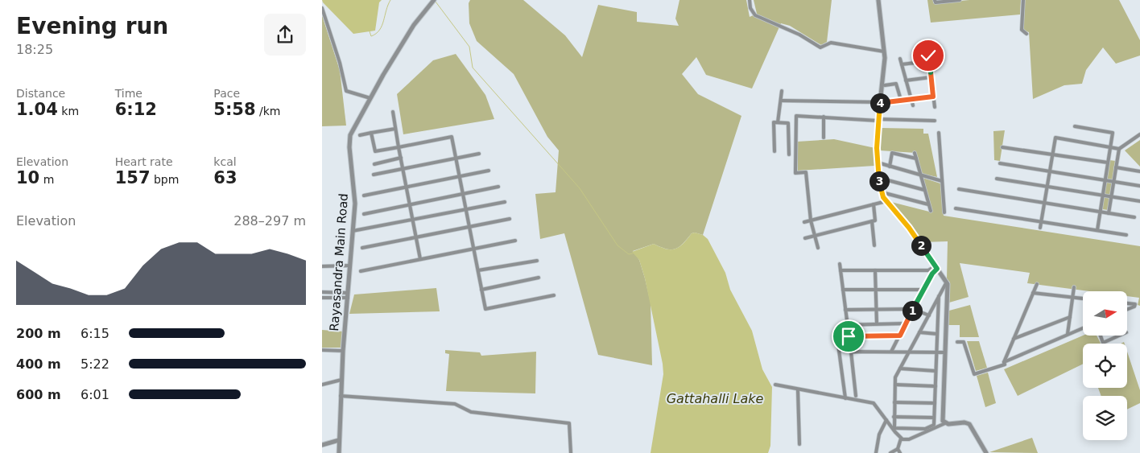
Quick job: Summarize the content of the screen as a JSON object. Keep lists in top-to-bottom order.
{
  "streets": {
    "street": ["Rayasandra Main Road"]
  },
  "water": ["Gattahalli Lake"],
  "north": "right",
  "page": {
    "heading": ["Evening run", "18:25"],
    "stats": [
      ["Distance", "1.04 km"],
      ["Time", "6:12"],
      ["Pace", "5:58 /km"],
      ["Elevation", "10 m"],
      ["Heart rate", "157 bpm"],
      ["kcal", "63"]
    ],
    "pins": [
      "4",
      "3",
      "2",
      "1"
    ],
    "chart": ["Elevation", "288–297 m"],
    "list": [
      {
        "name": "200 m",
        "note": "6:15"
      },
      {
        "name": "400 m",
        "note": "5:22"
      },
      {
        "name": "600 m",
        "note": "6:01"
      }
    ]
  }
}
